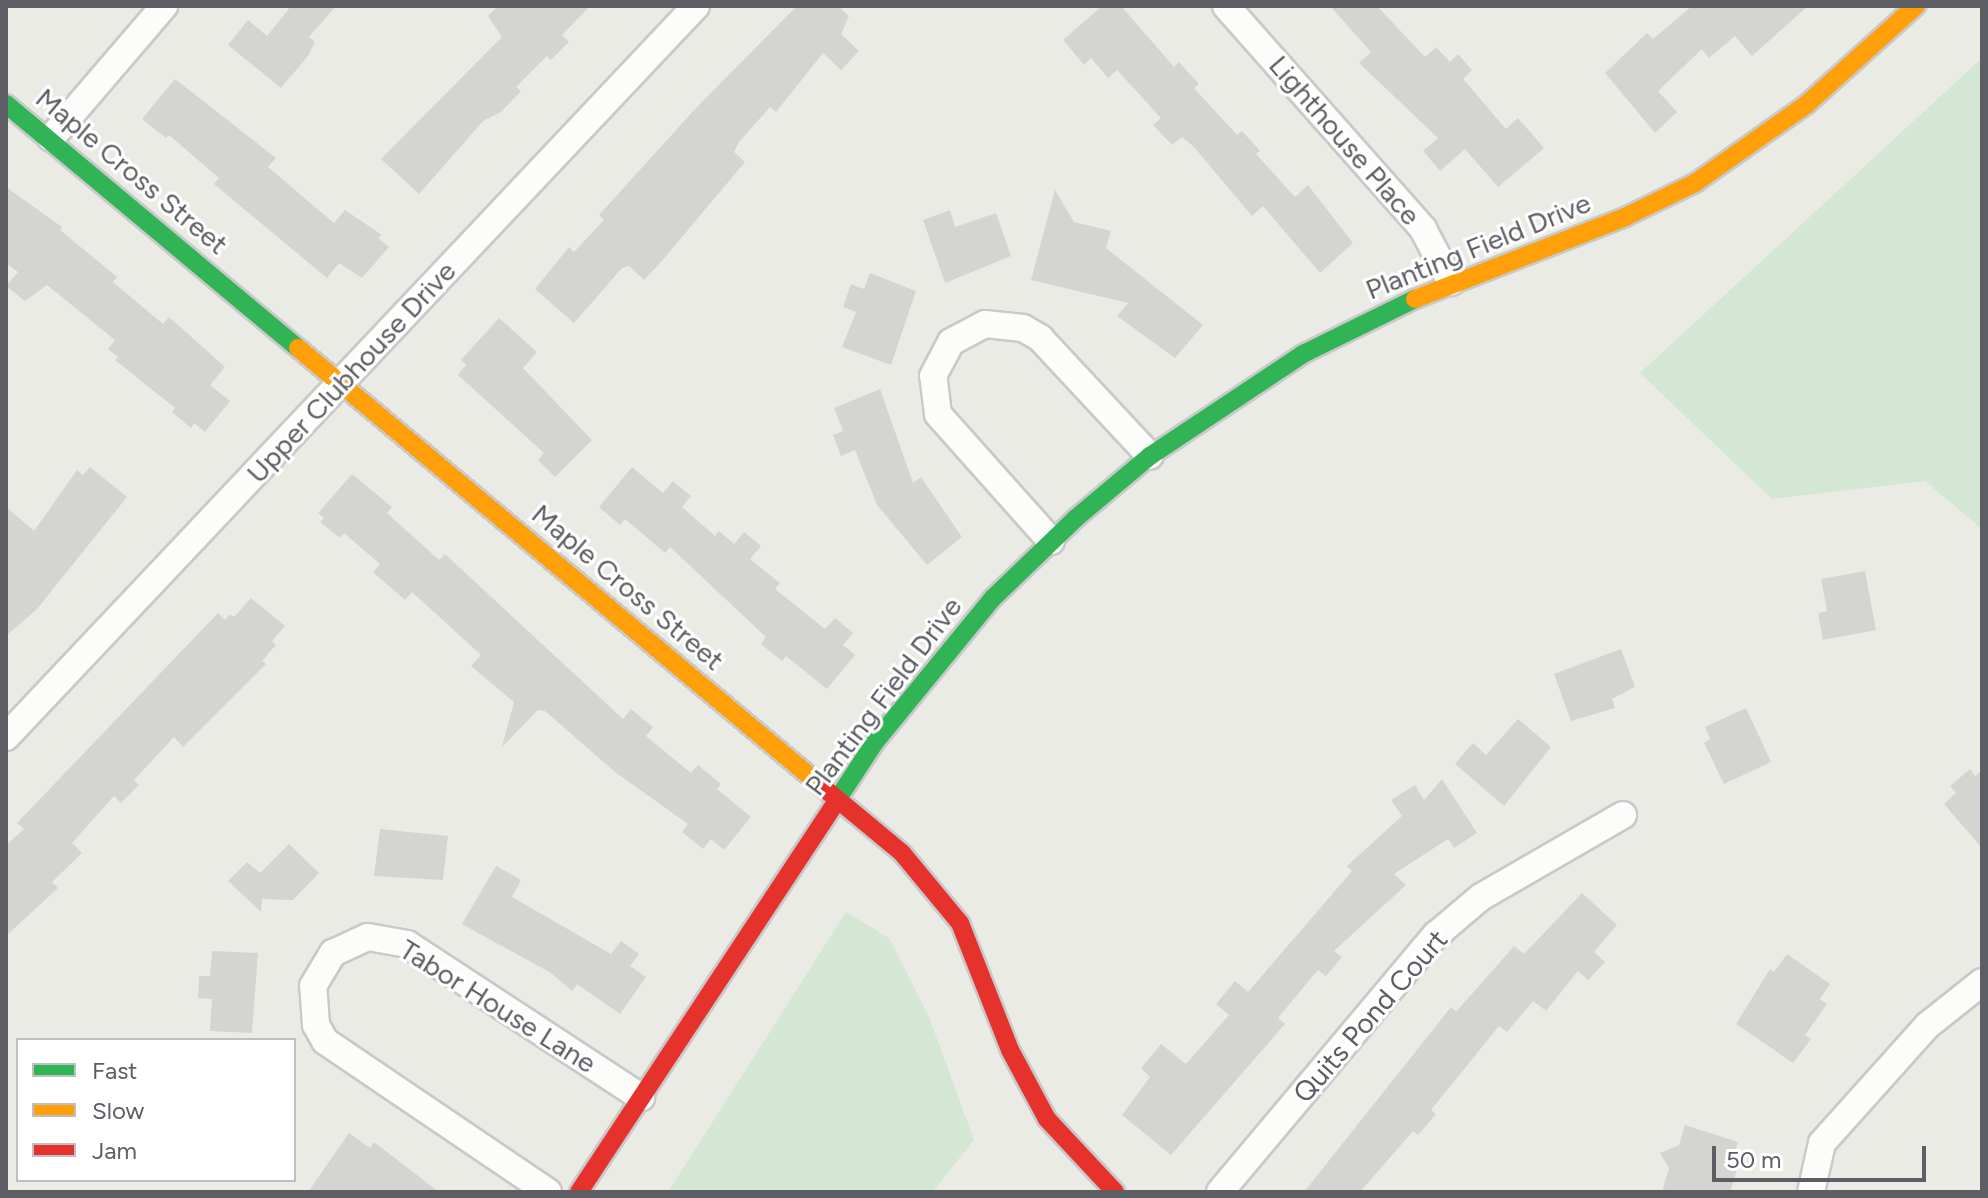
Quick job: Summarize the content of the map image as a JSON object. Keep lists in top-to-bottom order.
{
  "streets": {
    "street": [
      "Lighthouse Place",
      "Maple Cross Street",
      "Planting Field Drive",
      "Upper Clubhouse Drive",
      "Tabor House Lane",
      "Quits Pond Court"
    ]
  },
  "crossings": [
    ["Lighthouse Place", "Planting Field Drive"],
    ["Maple Cross Street", "Planting Field Drive"],
    ["Maple Cross Street", "Upper Clubhouse Drive"],
    ["Planting Field Drive", "Tabor House Lane"]
  ],
  "legend": ["Fast", "Slow", "Jam"],
  "scale_bar": "50 m"
}
